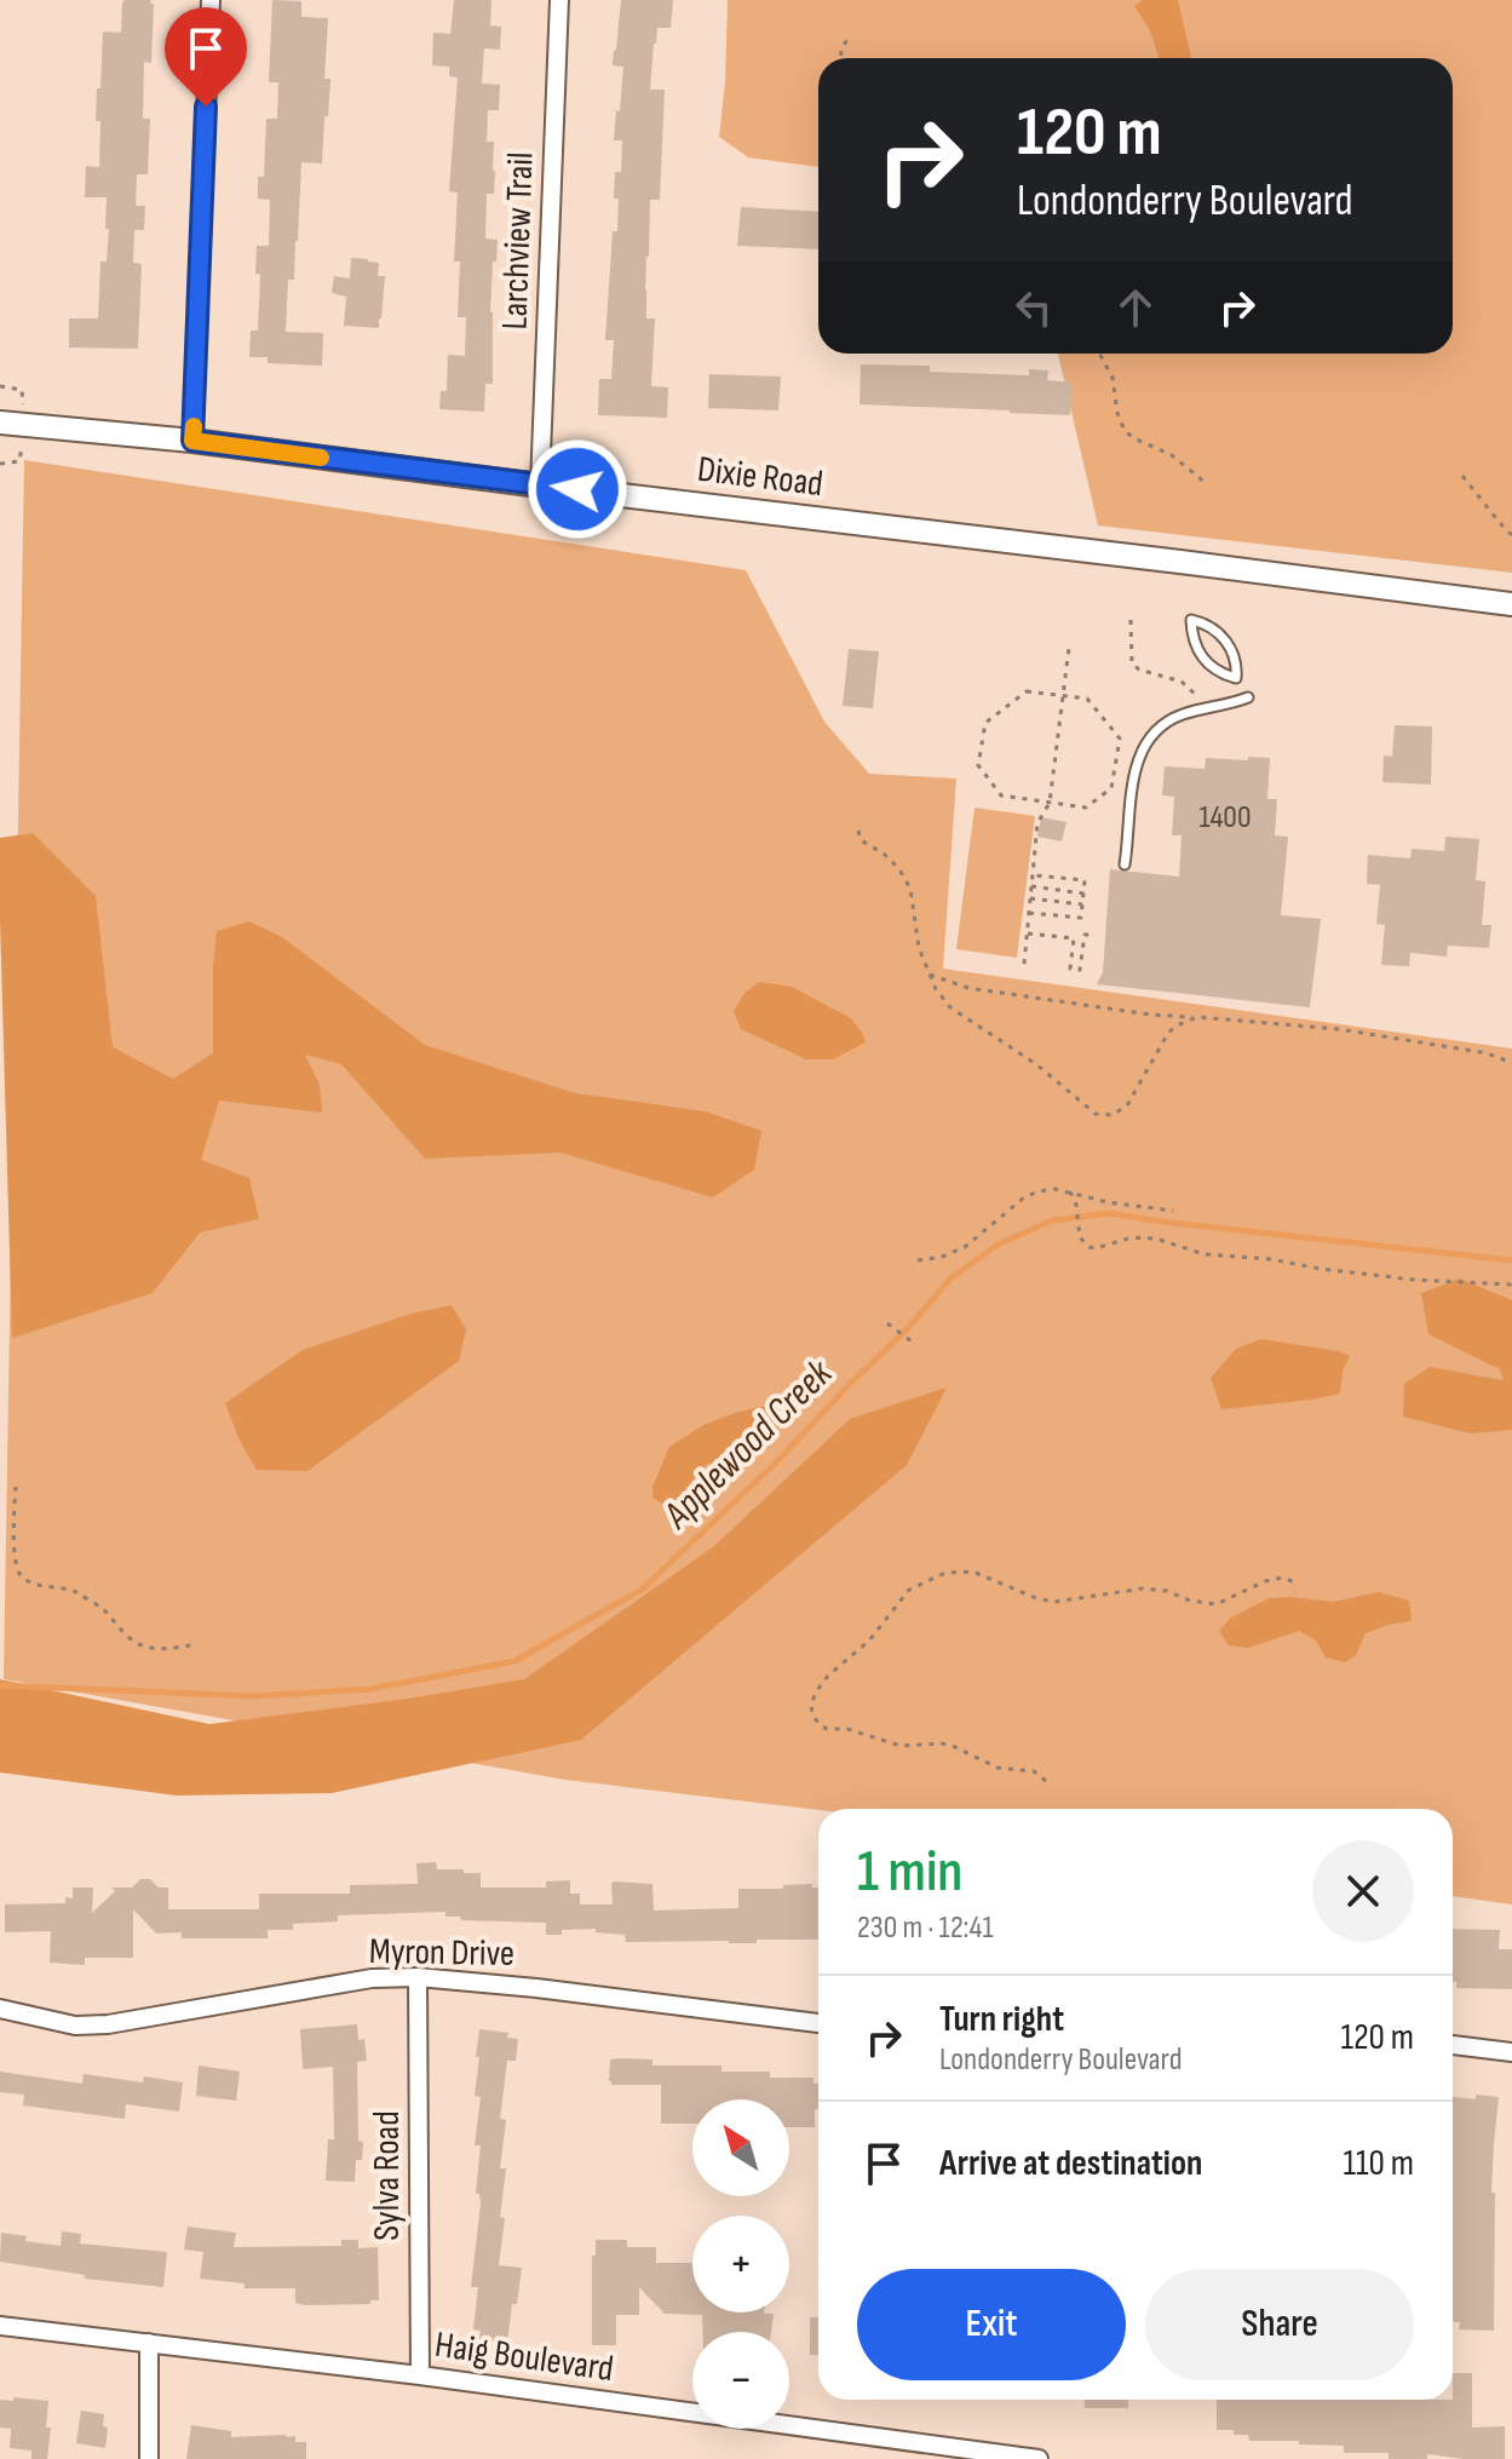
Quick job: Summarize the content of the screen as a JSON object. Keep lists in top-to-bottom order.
{
  "streets": {
    "main road": ["Dixie Road"],
    "street": [
      "Larchview Trail",
      "Myron Drive",
      "Sylva Road",
      "Haig Boulevard"
    ]
  },
  "crossings": [
    ["Larchview Trail", "Dixie Road"],
    ["Myron Drive", "Sylva Road"],
    ["Sylva Road", "Haig Boulevard"]
  ],
  "water": ["Applewood Creek"],
  "house_numbers": ["1400"],
  "north": "top left",
  "page": {
    "turn": ["120 m", "Londonderry Boulevard"],
    "heading": ["1 min", "230 m · 12:41"],
    "list": [
      {
        "name": "Turn right",
        "note": "Londonderry Boulevard",
        "value": "120 m"
      },
      {
        "name": "Arrive at destination",
        "value": "110 m"
      }
    ],
    "map_buttons": ["+", "−"],
    "buttons": ["Exit", "Share"]
  }
}
